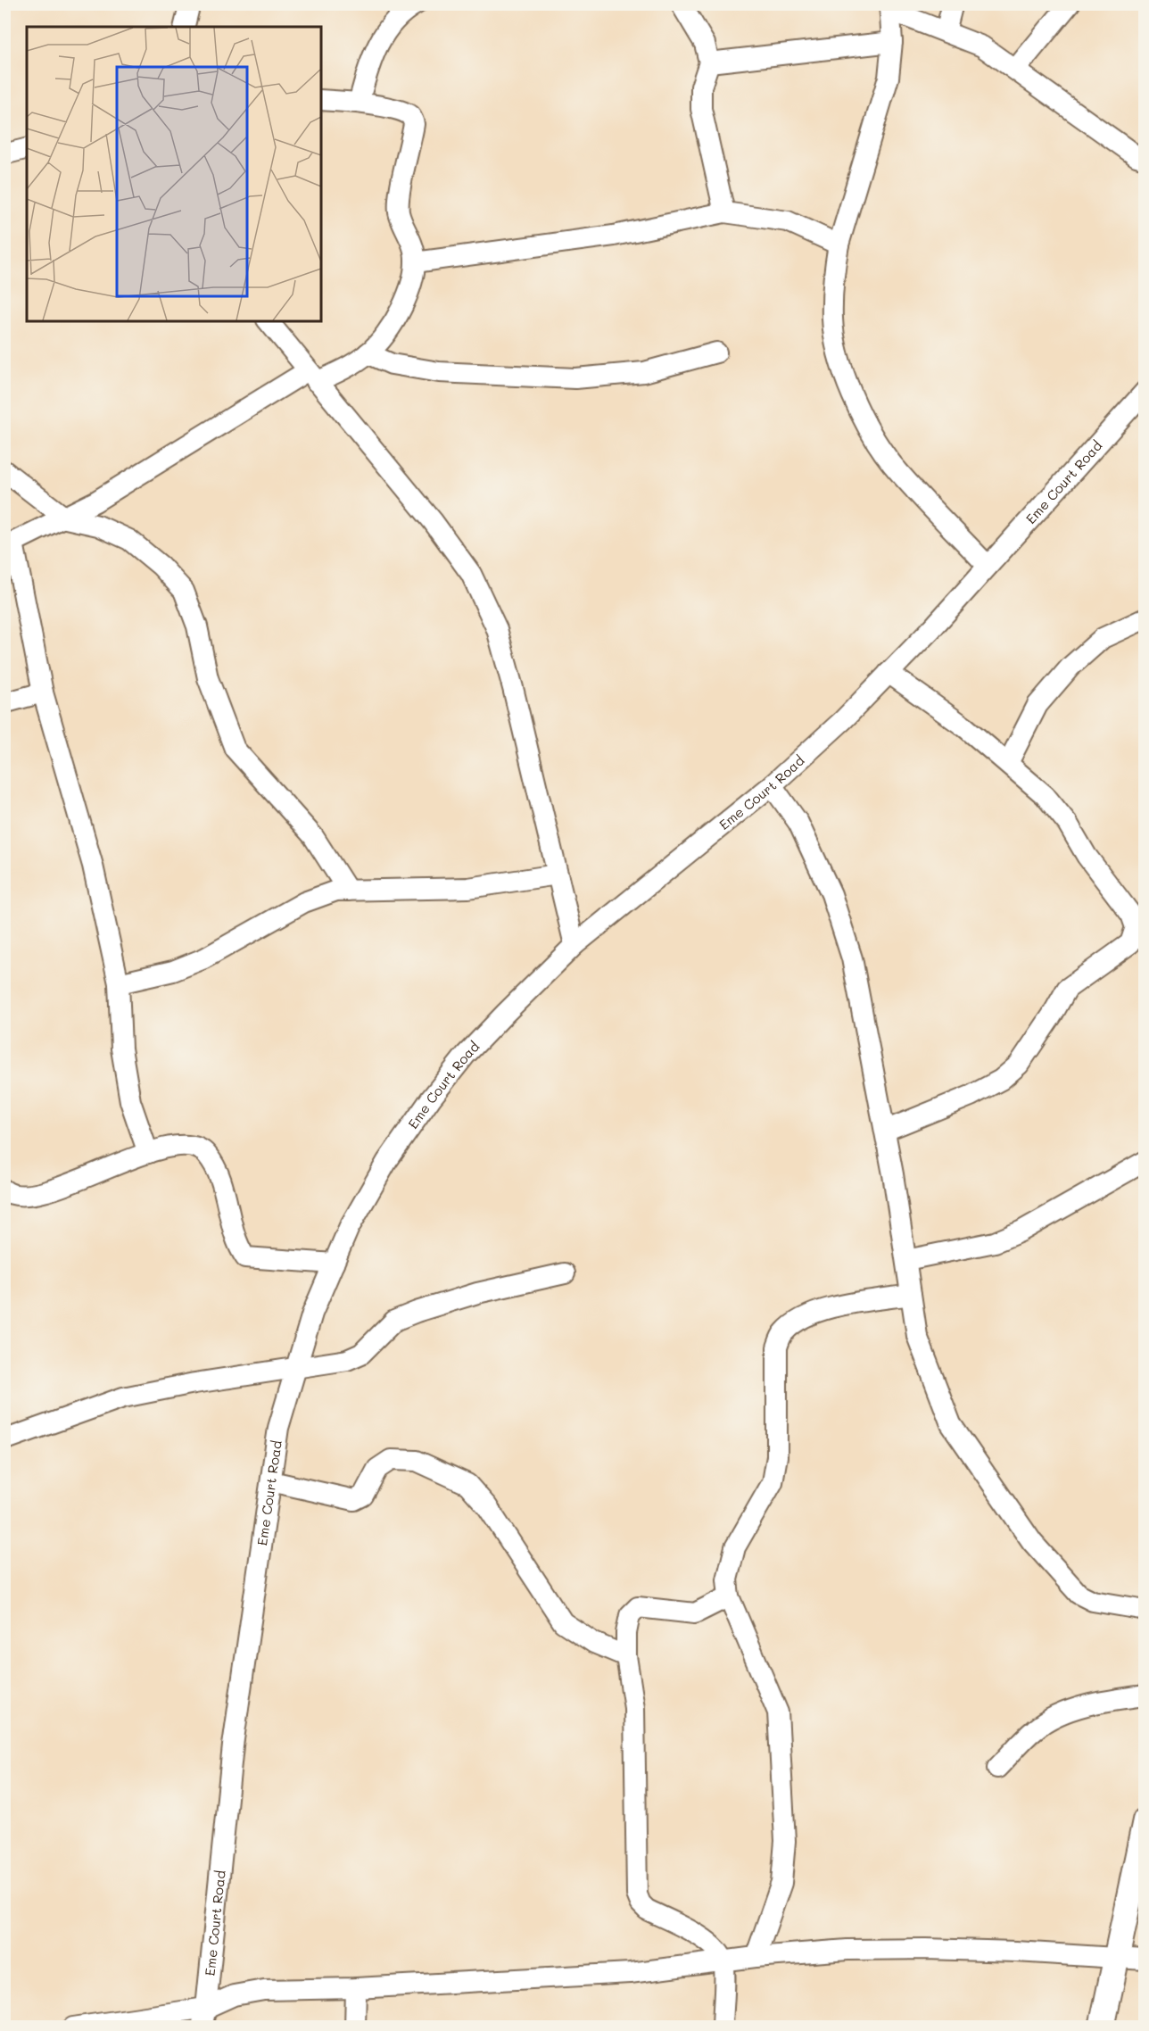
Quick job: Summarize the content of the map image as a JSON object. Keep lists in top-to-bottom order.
{
  "streets": {
    "street": ["Eme Court Road"]
  }
}
